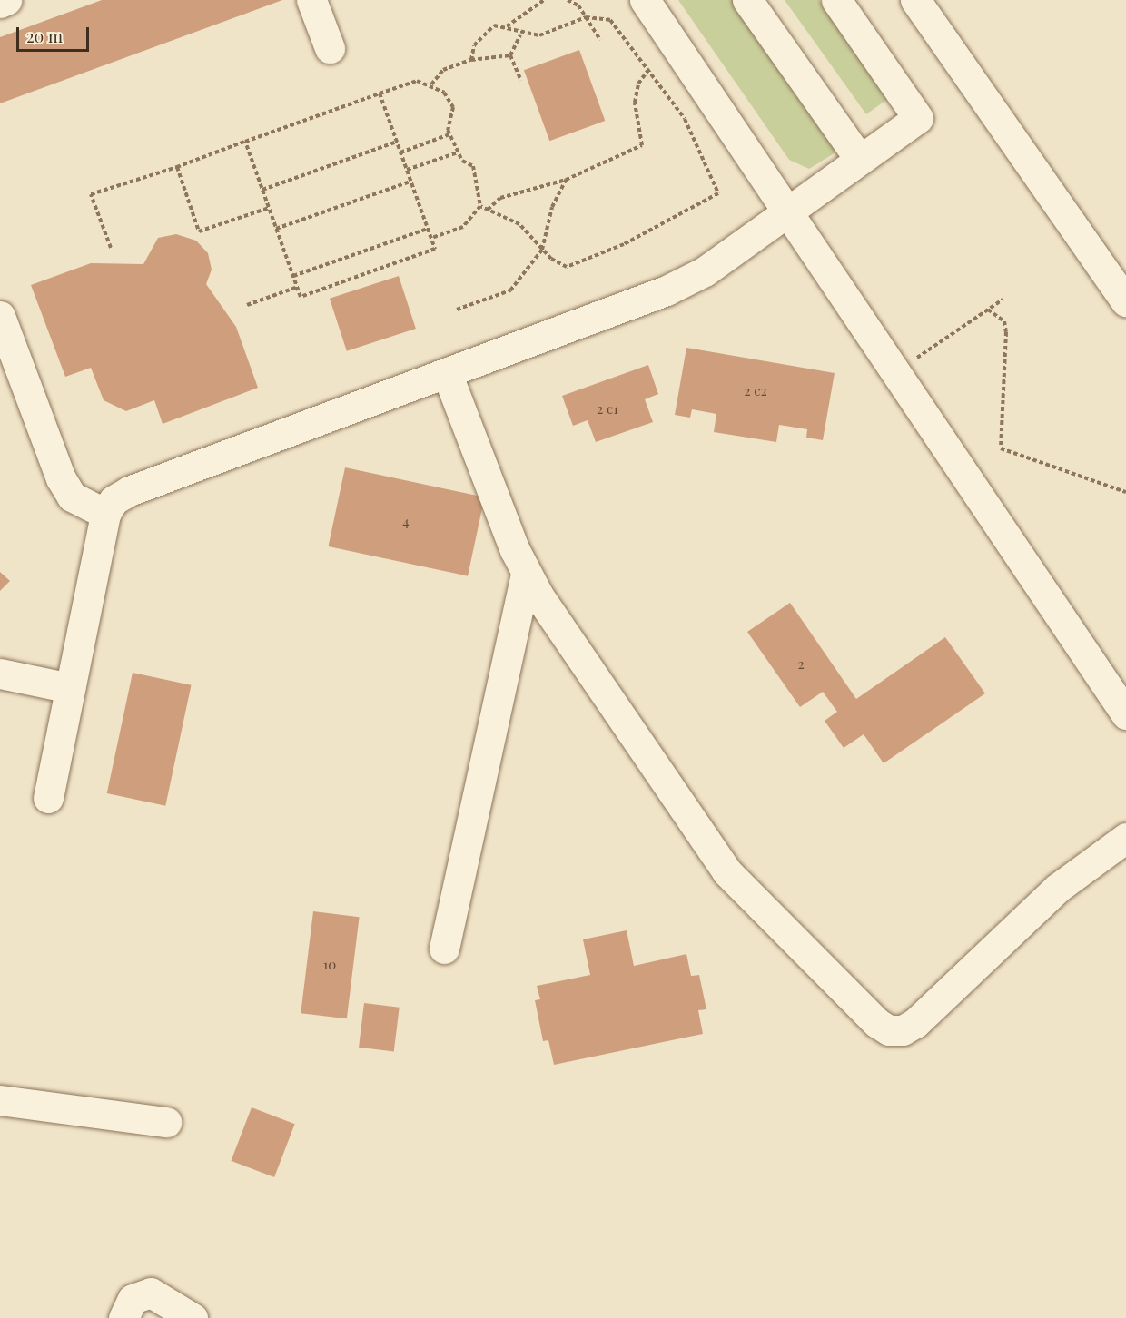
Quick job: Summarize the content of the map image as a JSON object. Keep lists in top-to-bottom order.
{
  "house_numbers": [
    "2 с2",
    "2 с1",
    "4",
    "2",
    "10"
  ],
  "scale_bar": "20 m"
}
